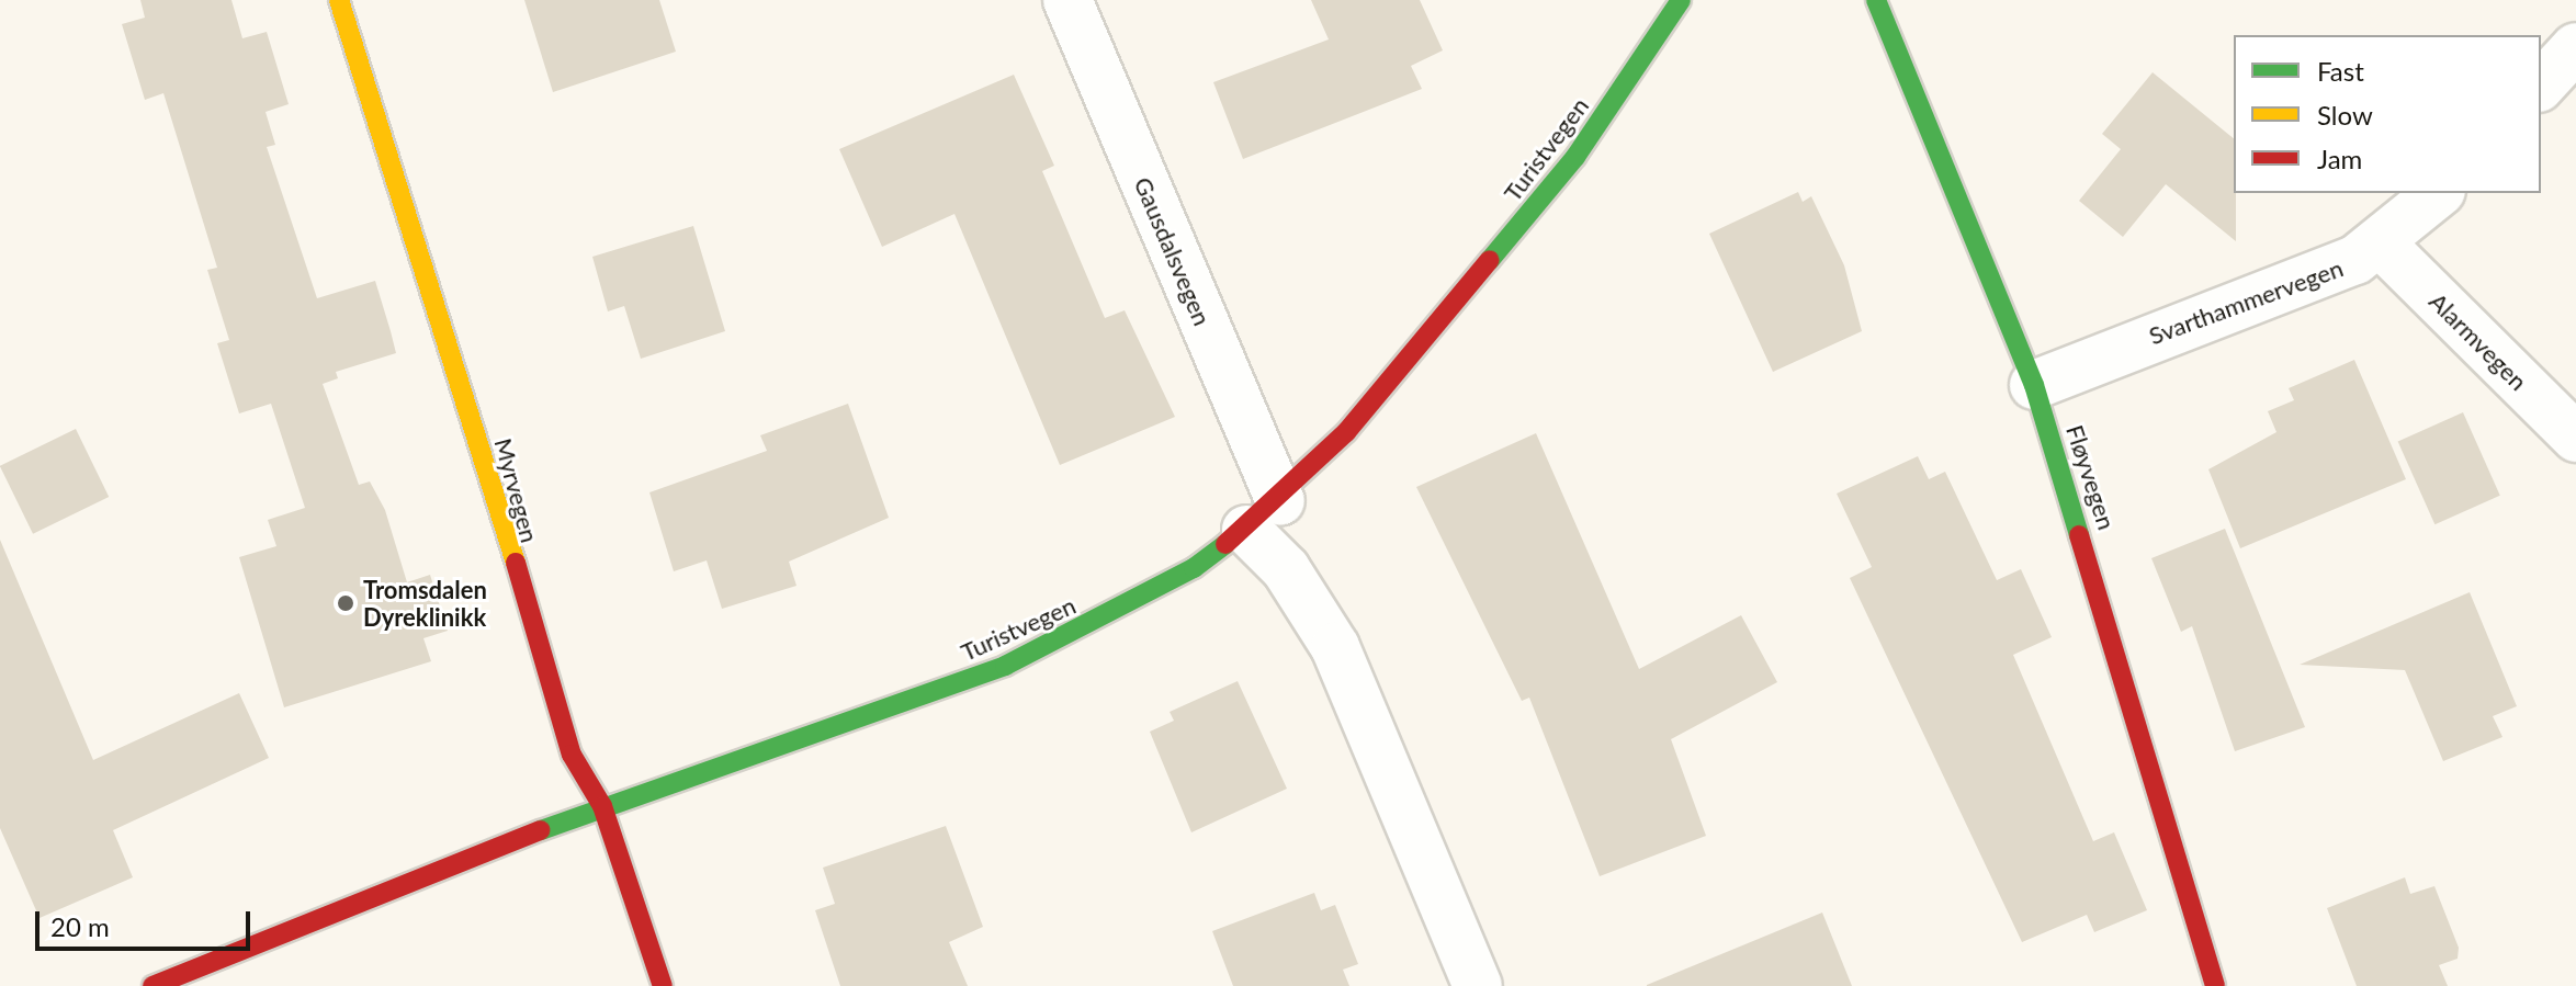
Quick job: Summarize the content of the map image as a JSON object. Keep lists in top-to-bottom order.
{
  "streets": {
    "street": [
      "Turistvegen",
      "Gausdalsvegen",
      "Svarthammervegen",
      "Alarmvegen",
      "Fløyvegen",
      "Myrvegen"
    ]
  },
  "crossings": [
    ["Turistvegen", "Gausdalsvegen"],
    ["Turistvegen", "Myrvegen"],
    ["Svarthammervegen", "Alarmvegen"],
    ["Svarthammervegen", "Fløyvegen"]
  ],
  "places": ["Tromsdalen Dyreklinikk"],
  "legend": ["Fast", "Slow", "Jam"],
  "scale_bar": "20 m"
}
